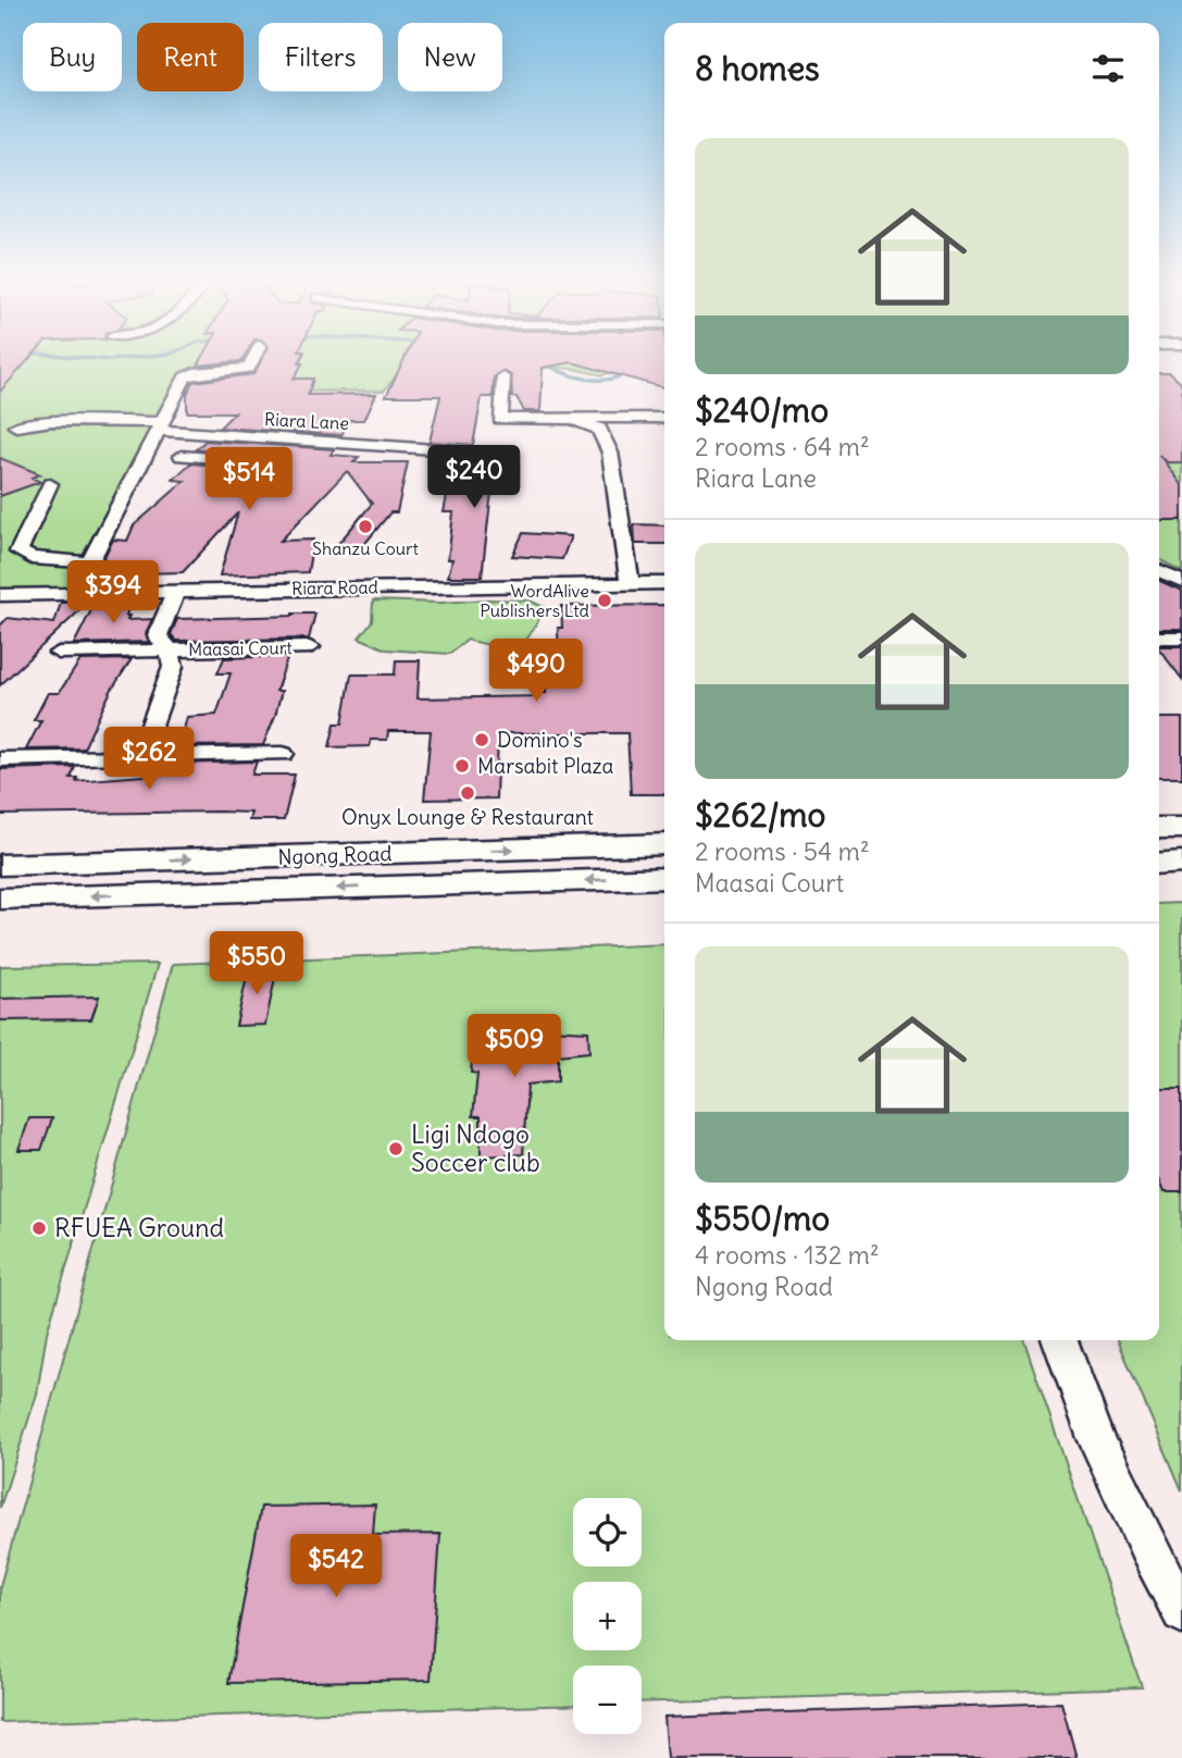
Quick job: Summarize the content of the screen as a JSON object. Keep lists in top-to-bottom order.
{
  "streets": {
    "main road": ["Ngong Road"],
    "street": ["Riara Lane", "Riara Road", "Maasai Court"]
  },
  "crossings": [
    ["Riara Road", "Maasai Court"]
  ],
  "places": [
    "Shanzu Court",
    "WordAlive Publishers Ltd",
    "Domino's",
    "Marsabit Plaza",
    "Onyx Lounge & Restaurant",
    "Ligi Ndogo Soccer club",
    "RFUEA Ground"
  ],
  "page": {
    "chip": [
      "Buy",
      "Rent",
      "Filters",
      "New"
    ],
    "heading": "8 homes",
    "list": [
      {
        "name": "$240/mo",
        "note": "2 rooms · 64 m² · Riara Lane"
      },
      {
        "name": "$262/mo",
        "note": "2 rooms · 54 m² · Maasai Court"
      },
      {
        "name": "$550/mo",
        "note": "4 rooms · 132 m² · Ngong Road"
      }
    ],
    "price": [
      "$240",
      "$514",
      "$394",
      "$490",
      "$262",
      "$550",
      "$509",
      "$542"
    ],
    "map_buttons": ["+", "−"]
  }
}
